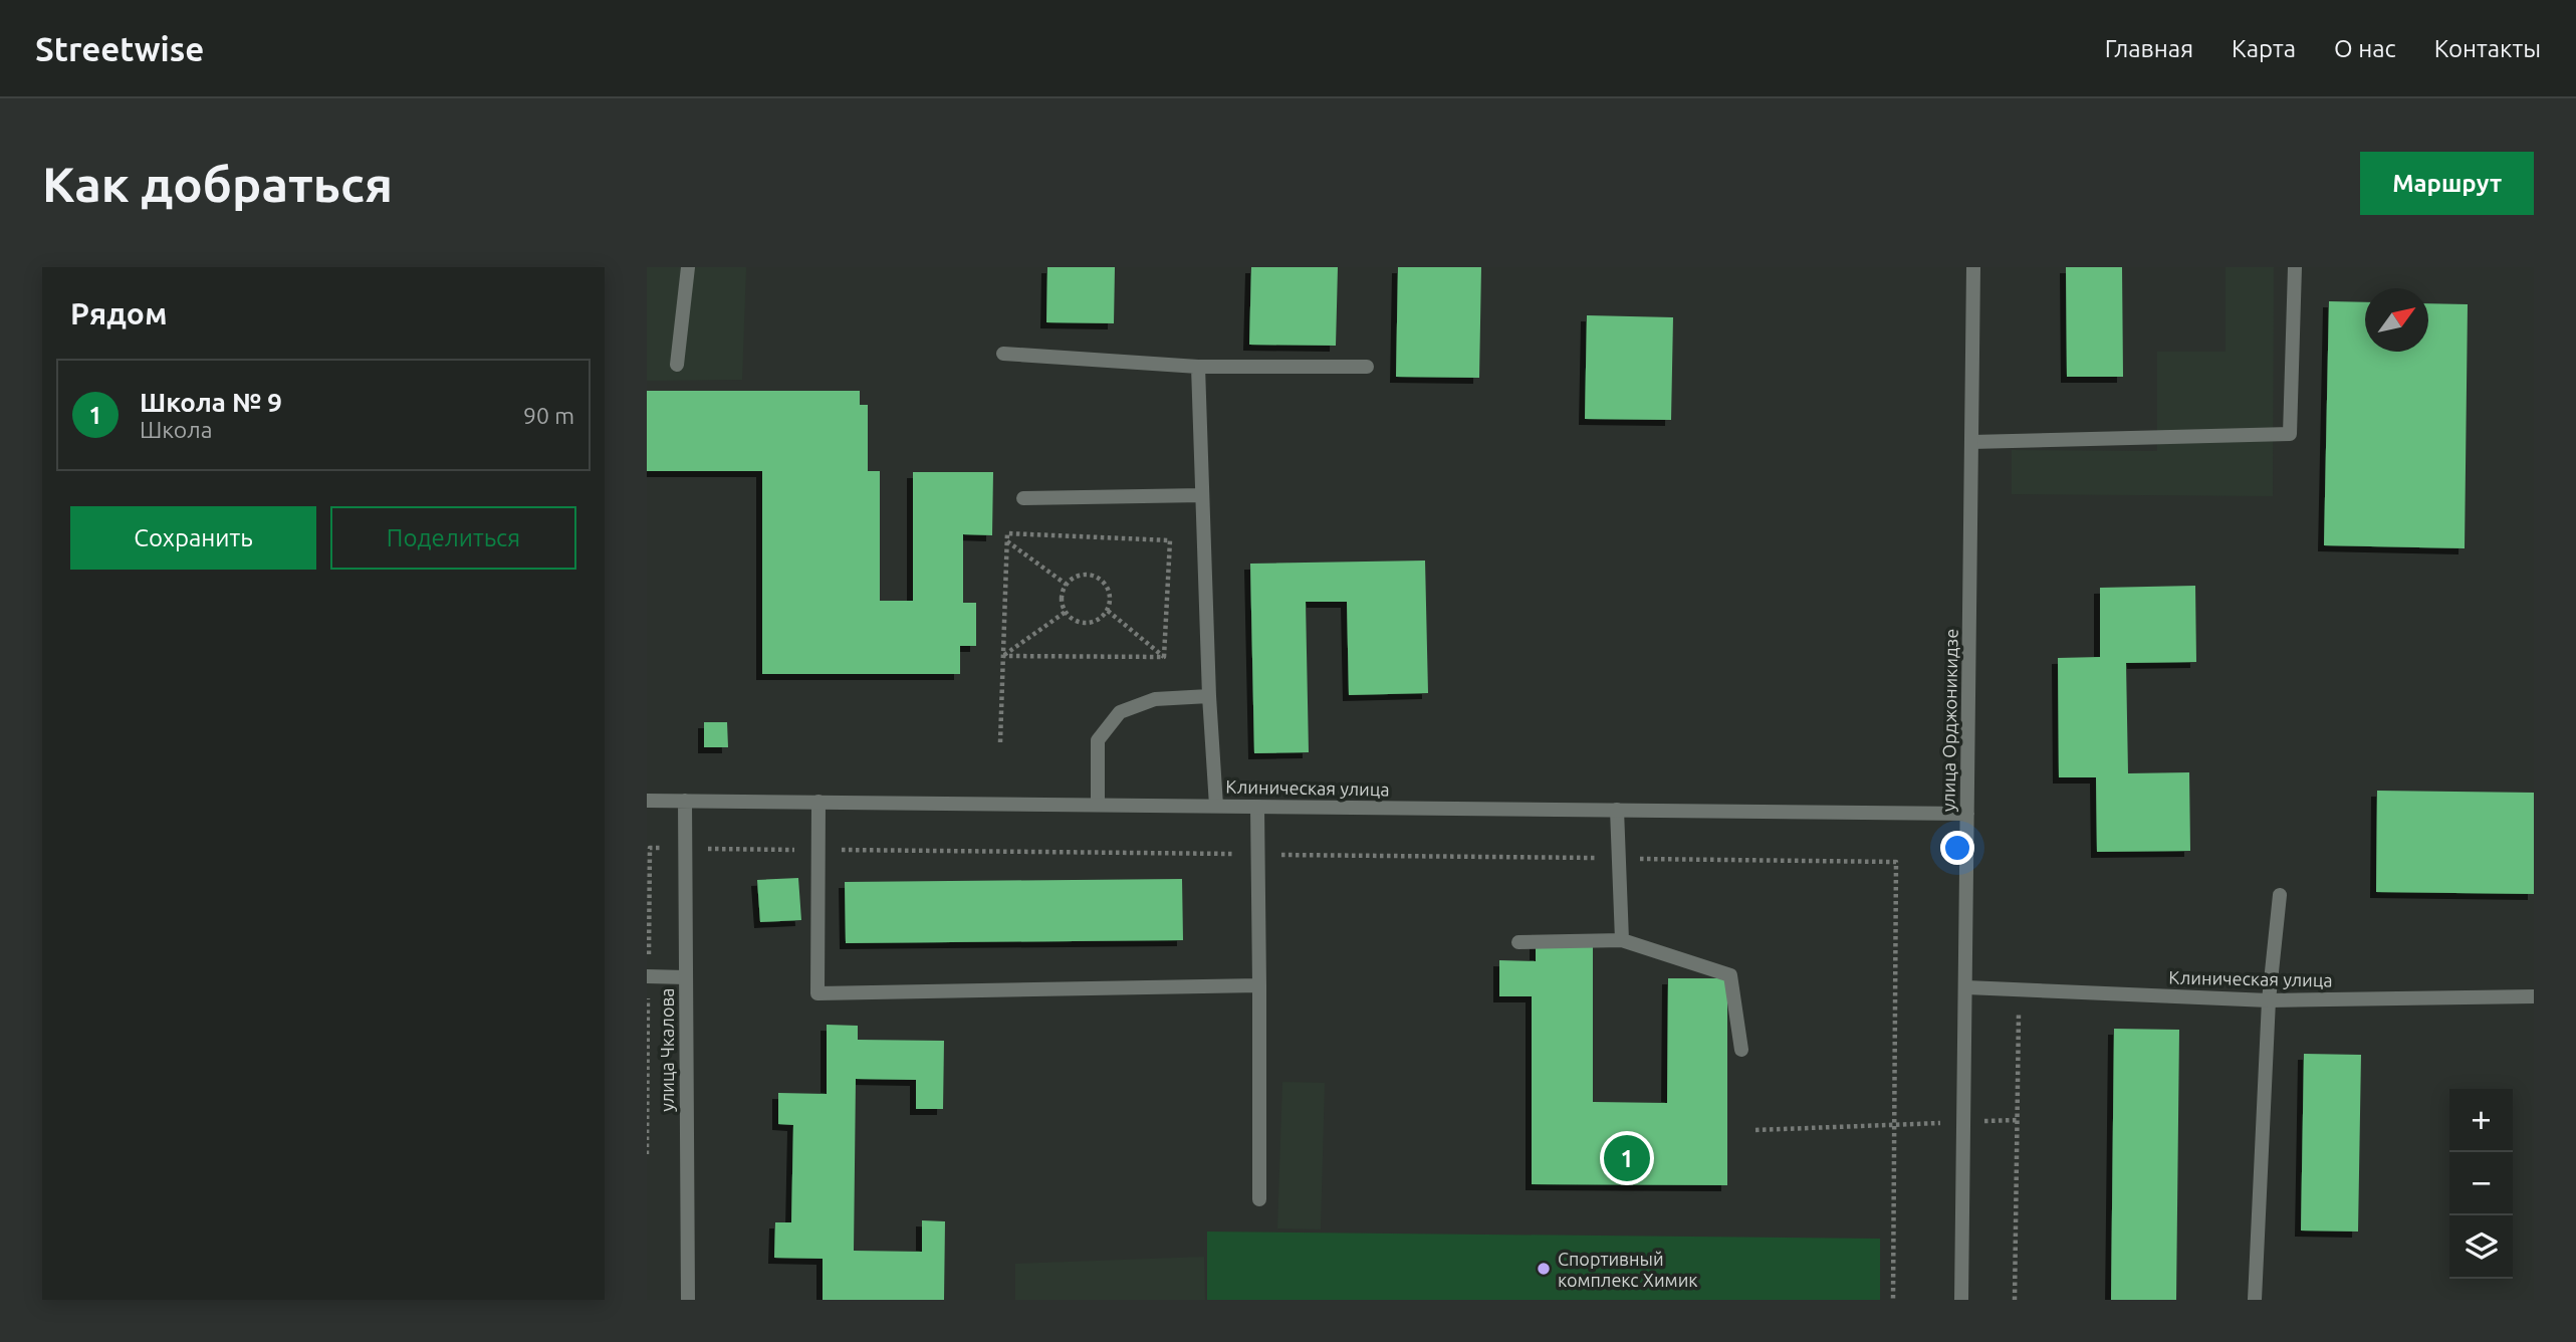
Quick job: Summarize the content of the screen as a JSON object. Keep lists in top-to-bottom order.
{
  "streets": {
    "street": ["улица Орджоникидзе", "Клиническая улица", "улица Чкалова"]
  },
  "crossings": [
    ["улица Орджоникидзе", "Клиническая улица"],
    ["Клиническая улица", "улица Чкалова"]
  ],
  "places": ["Спортивный комплекс Химик"],
  "north": "top right",
  "page": {
    "header": "Streetwise",
    "nav": [
      "Главная",
      "Карта",
      "О нас",
      "Контакты"
    ],
    "buttons": [
      "Маршрут",
      ["Сохранить", "Поделиться"]
    ],
    "title": "Как добраться",
    "heading": "Рядом",
    "list": [
      {
        "mark": "1",
        "name": "Школа № 9",
        "note": "Школа",
        "value": "90 m"
      }
    ],
    "map_buttons": ["+", "−"],
    "pins": "1"
  }
}
